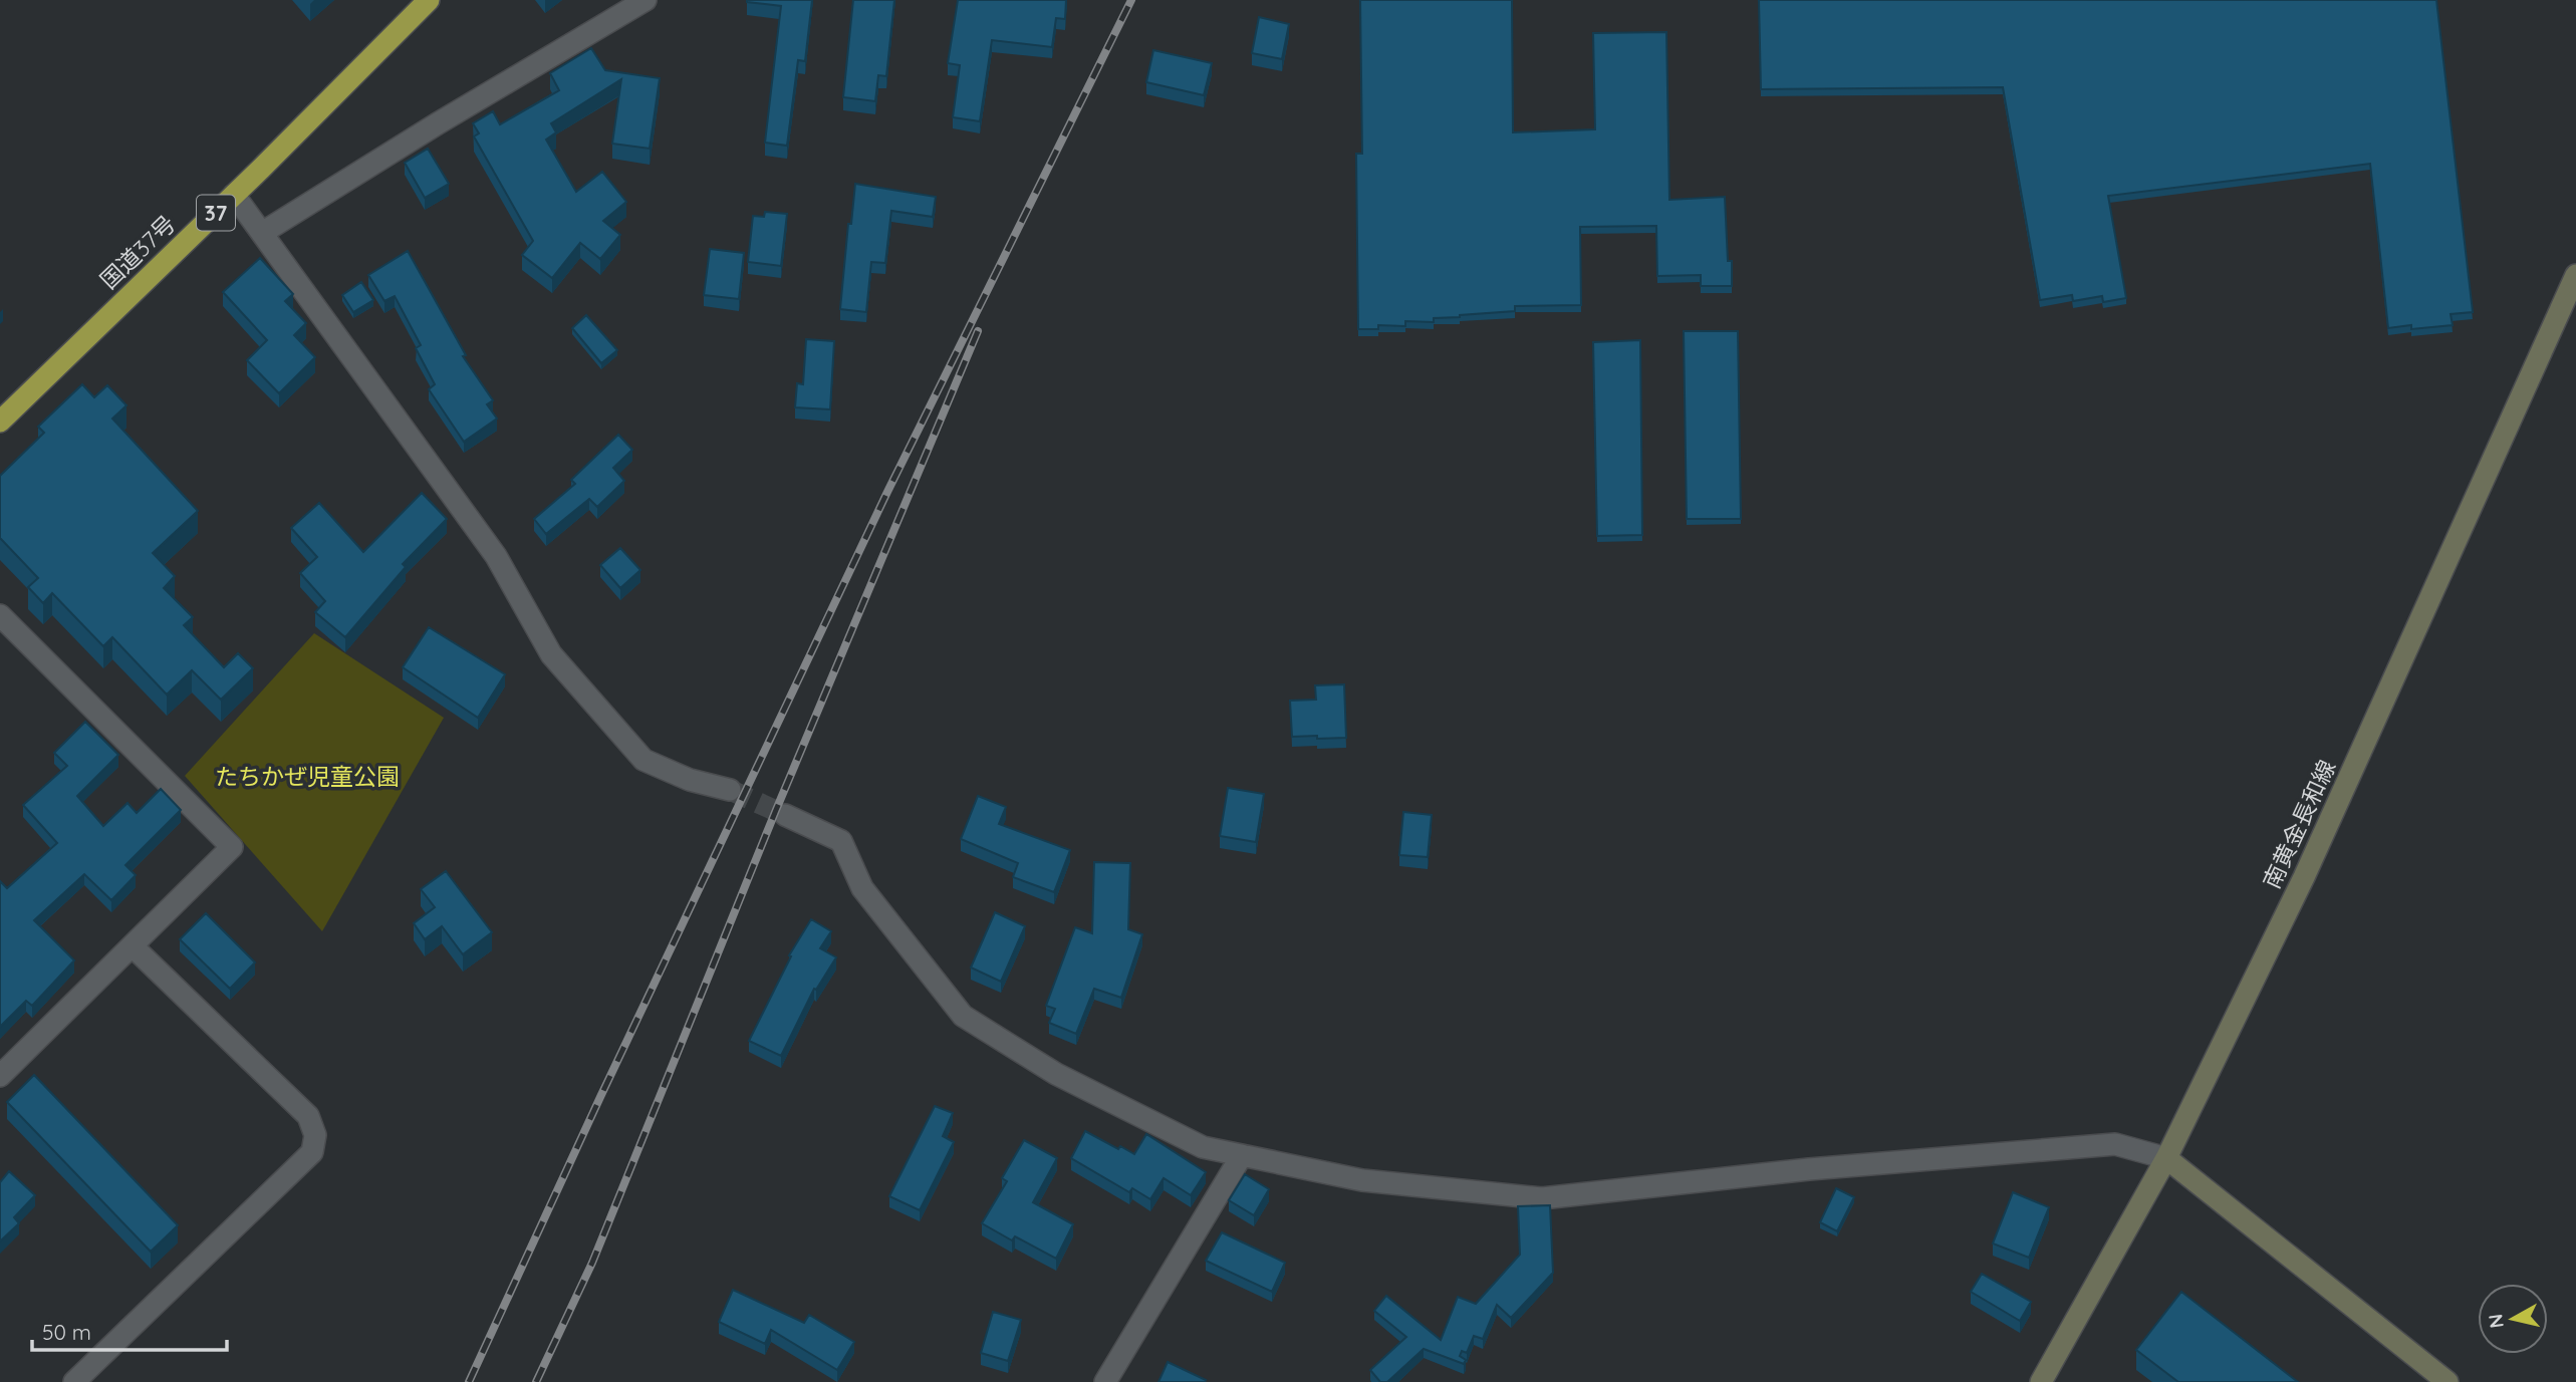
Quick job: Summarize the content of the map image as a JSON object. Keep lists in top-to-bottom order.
{
  "streets": {
    "highway": ["37", "国道37号"],
    "main road": ["南黄金長和線"]
  },
  "parks": ["たちかぜ児童公園"],
  "scale_bar": "50 m",
  "north": "left"
}
